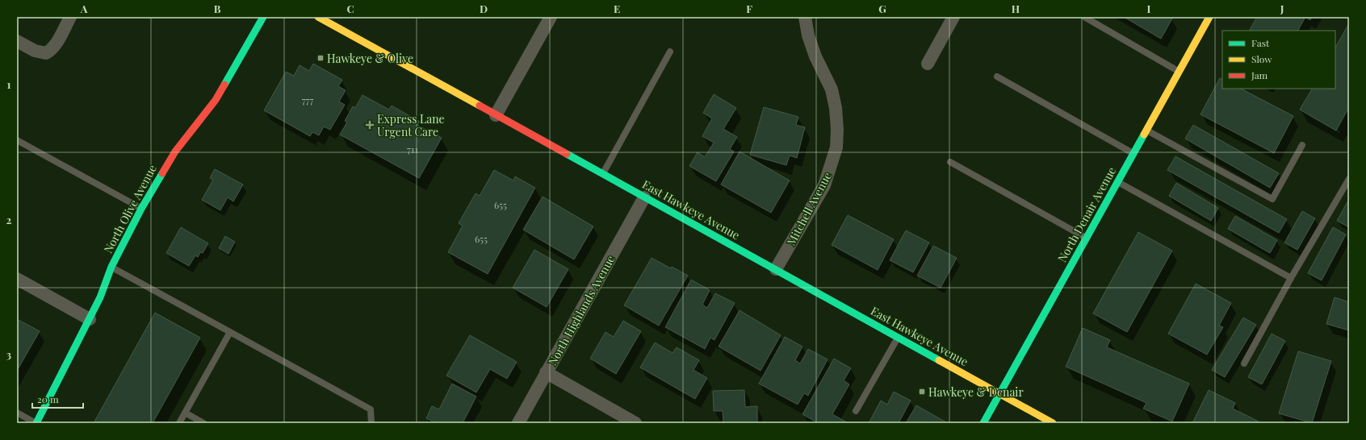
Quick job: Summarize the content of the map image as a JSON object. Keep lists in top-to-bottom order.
{
  "streets": {
    "street": [
      "North Olive Avenue",
      "Mitchell Avenue",
      "East Hawkeye Avenue",
      "North Denair Avenue",
      "North Highlands Avenue"
    ]
  },
  "crossings": [
    ["Mitchell Avenue", "East Hawkeye Avenue"],
    ["East Hawkeye Avenue", "North Denair Avenue"],
    ["East Hawkeye Avenue", "North Highlands Avenue"]
  ],
  "places": {
    "transit": ["Hawkeye & Olive", "Hawkeye & Denair"],
    "health": ["Express Lane Urgent Care"]
  },
  "house_numbers": [
    "777",
    "711",
    "655",
    "655"
  ],
  "legend": ["Fast", "Slow", "Jam"],
  "scale_bar": "20 m",
  "grid": {
    "columns": [
      "A",
      "B",
      "C",
      "D",
      "E",
      "F",
      "G",
      "H",
      "I",
      "J"
    ],
    "rows": ["1", "2", "3"]
  }
}
